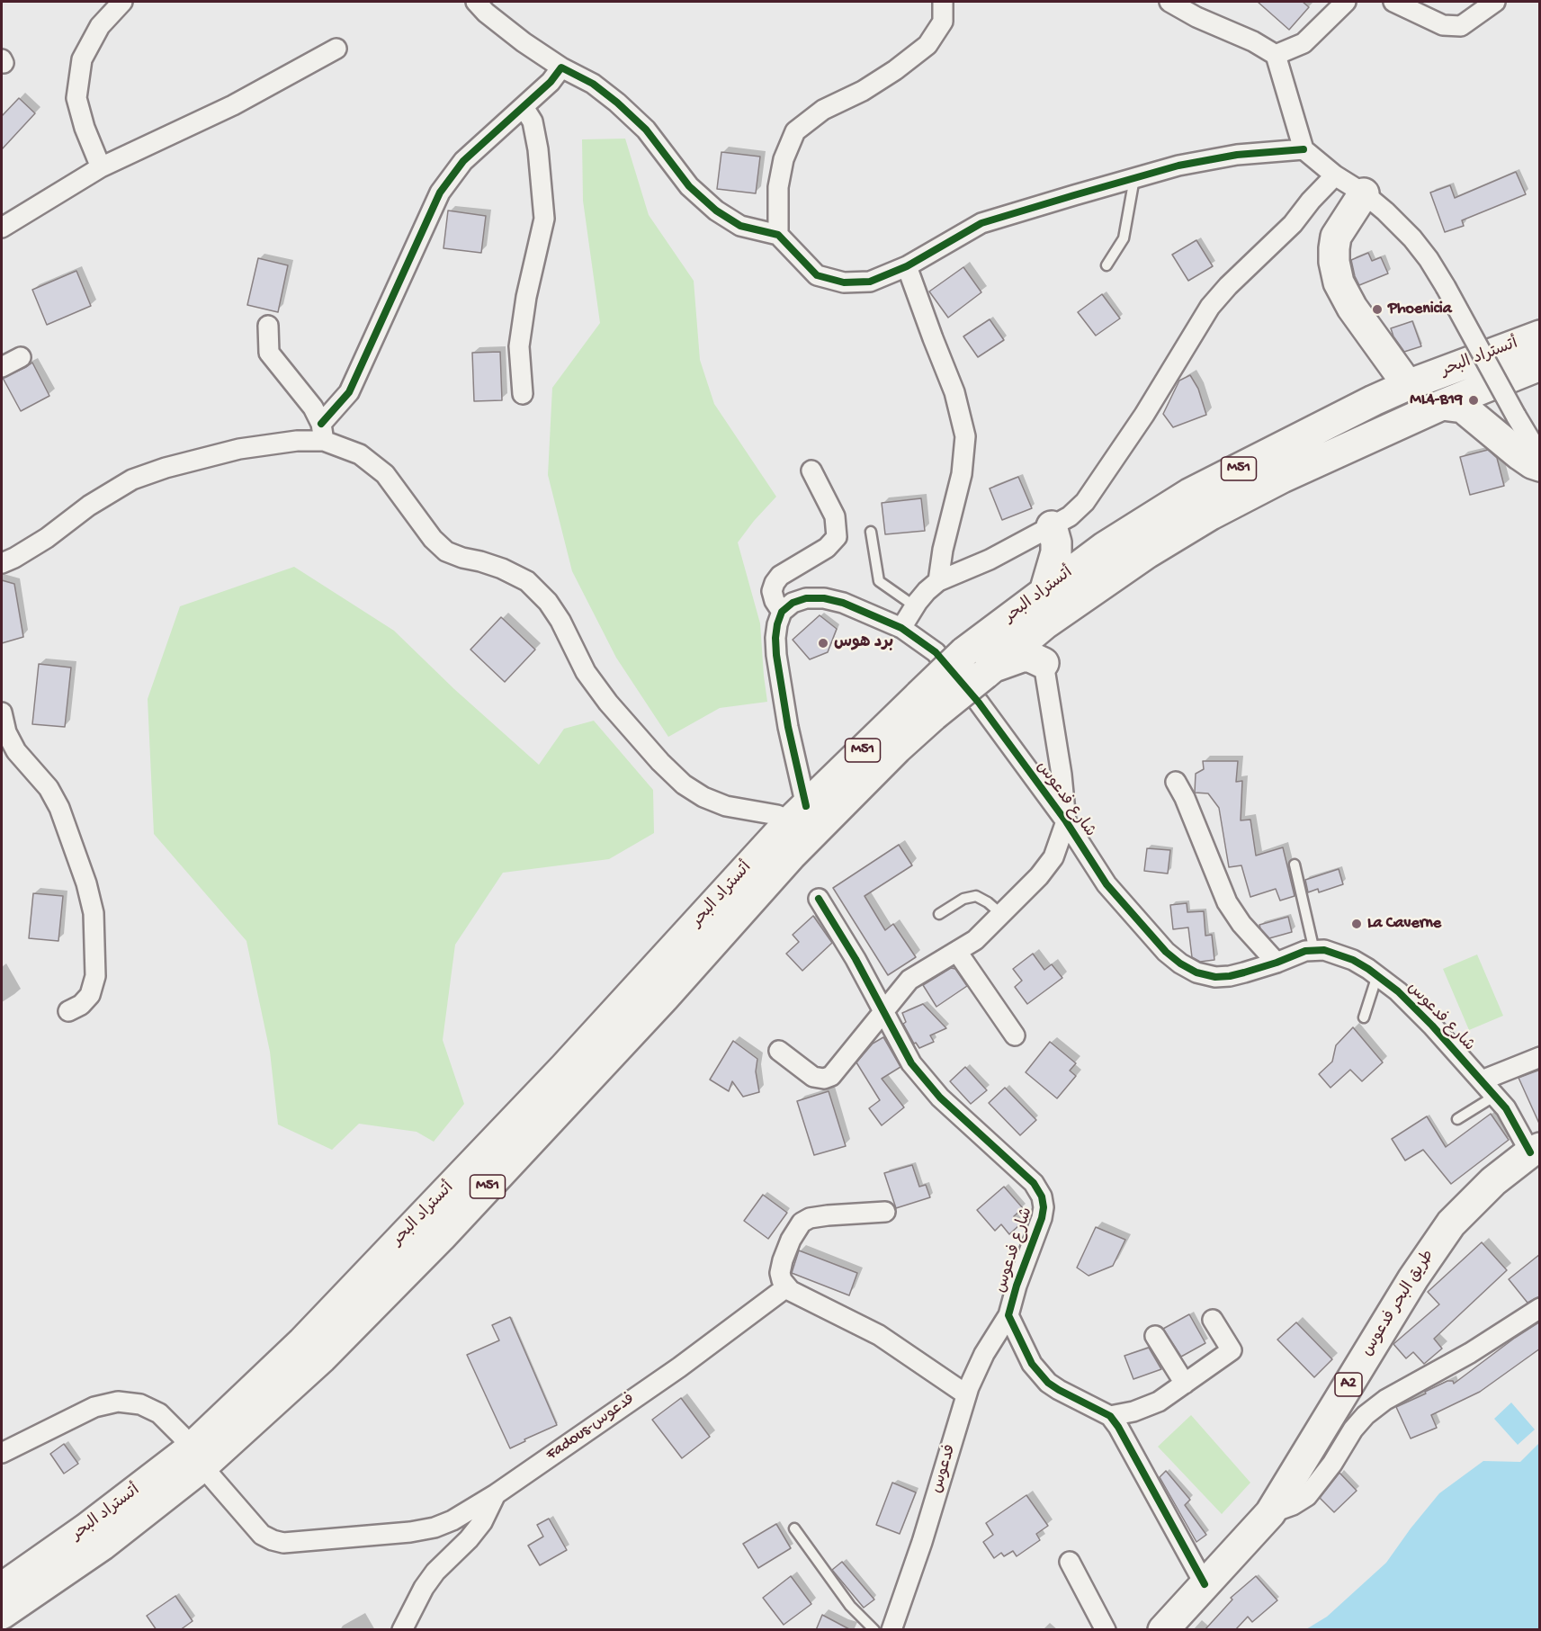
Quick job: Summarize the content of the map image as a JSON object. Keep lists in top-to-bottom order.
{
  "streets": {
    "main road": [
      "أتستراد البحر",
      "M51",
      "طريق البحر فدعوس",
      "A2"
    ],
    "street": ["شارع فدعوس", "Fadous-فدعوس", "فدعوس"]
  },
  "crossings": [
    ["أتستراد البحر", "Fadous-فدعوس"],
    ["شارع فدعوس", "طريق البحر فدعوس"],
    ["شارع فدعوس", "فدعوس"]
  ],
  "places": [
    "Phoenicia",
    "ML4-B19",
    "برد هوس",
    "La Caverne"
  ]
}
